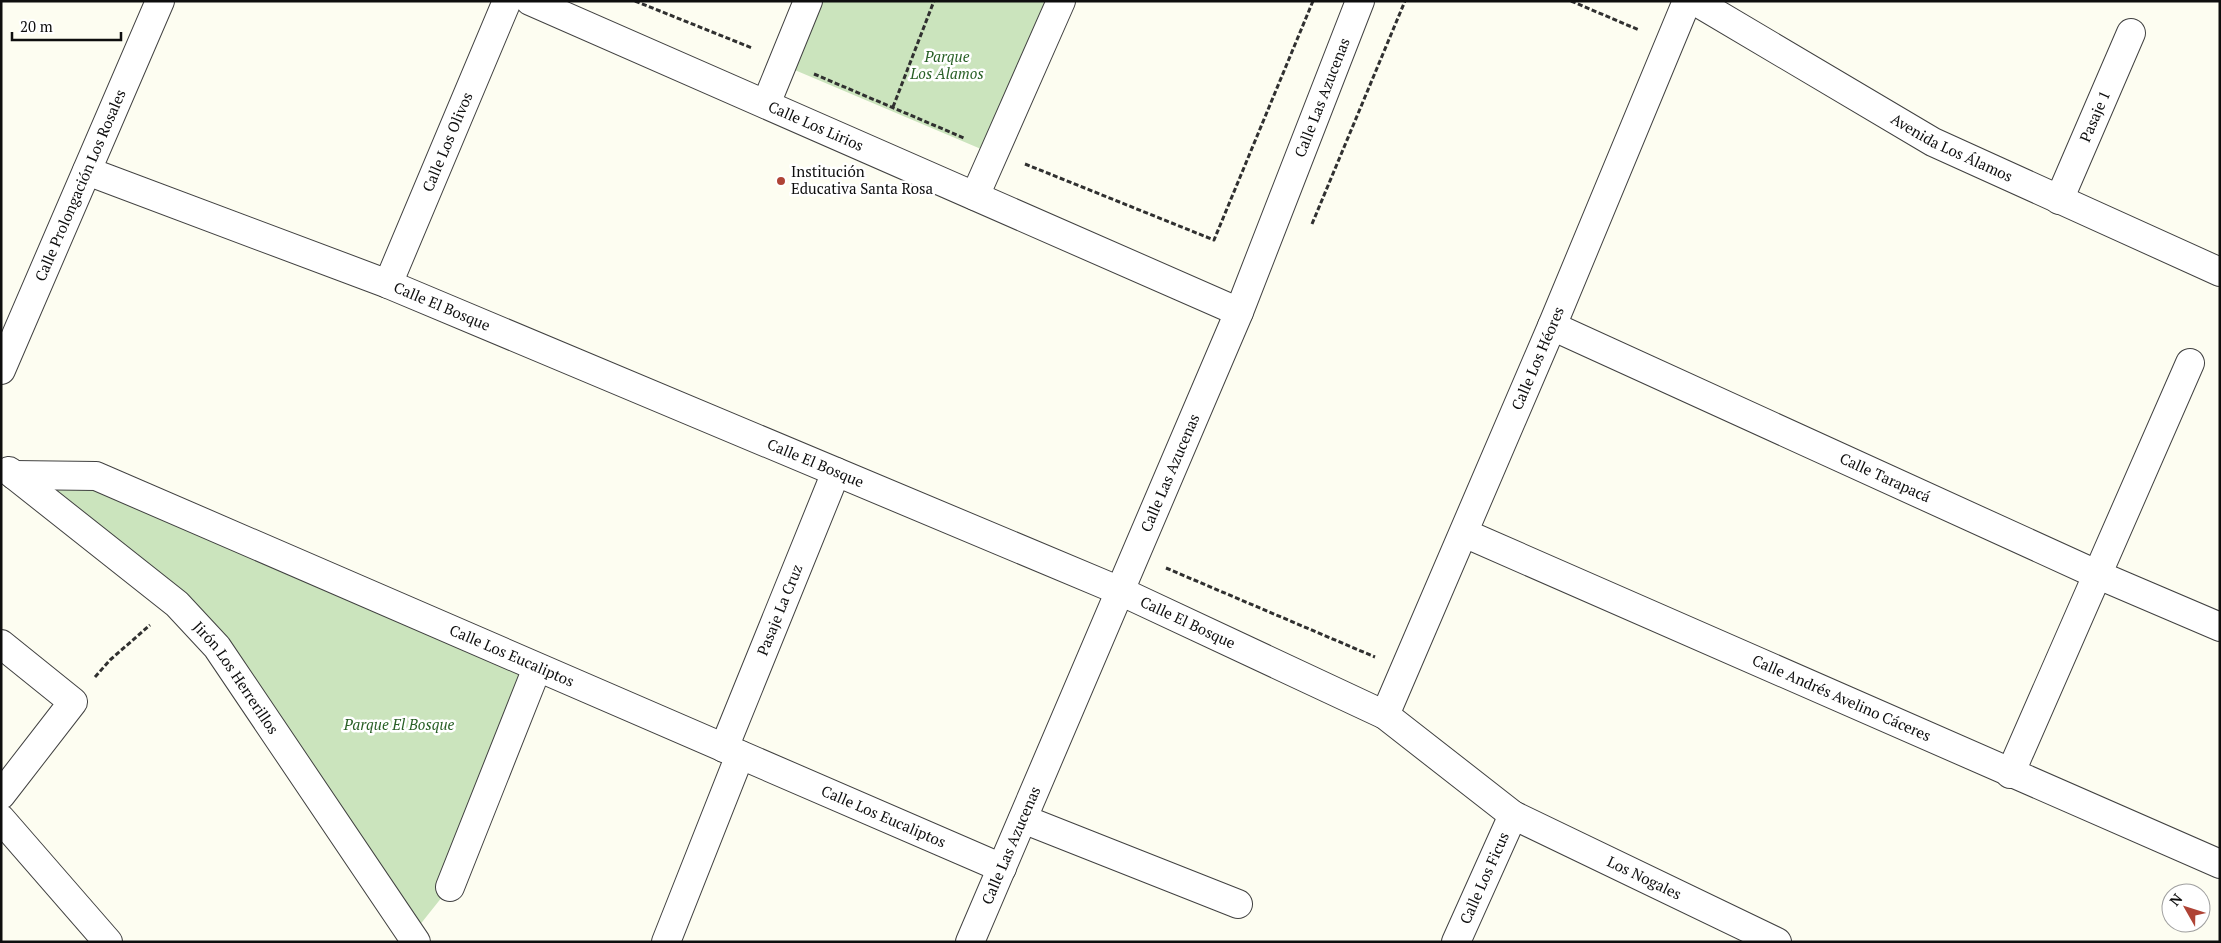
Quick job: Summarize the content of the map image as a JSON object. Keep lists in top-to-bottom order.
{
  "streets": {
    "street": [
      "Calle Las Azucenas",
      "Pasaje 1",
      "Calle Los Lirios",
      "Calle Los Olivos",
      "Avenida Los Álamos",
      "Calle Prolongación Los Rosales",
      "Calle El Bosque",
      "Calle Los Héores",
      "Calle Tarapacá",
      "Pasaje La Cruz",
      "Calle Los Eucaliptos",
      "Jirón Los Herrerillos",
      "Calle Andrés Avelino Cáceres",
      "Calle Los Ficus",
      "Los Nogales"
    ]
  },
  "crossings": [
    ["Calle Las Azucenas", "Calle Los Lirios"],
    ["Calle Las Azucenas", "Calle El Bosque"],
    ["Calle Las Azucenas", "Calle Los Eucaliptos"],
    ["Pasaje 1", "Avenida Los Álamos"],
    ["Calle Los Olivos", "Calle El Bosque"],
    ["Calle Prolongación Los Rosales", "Calle El Bosque"],
    ["Calle El Bosque", "Calle Los Héores"],
    ["Calle El Bosque", "Pasaje La Cruz"],
    ["Calle El Bosque", "Calle Los Ficus"],
    ["Calle El Bosque", "Los Nogales"],
    ["Calle Los Héores", "Calle Tarapacá"],
    ["Calle Los Héores", "Calle Andrés Avelino Cáceres"],
    ["Pasaje La Cruz", "Calle Los Eucaliptos"],
    ["Calle Los Eucaliptos", "Jirón Los Herrerillos"],
    ["Calle Los Ficus", "Los Nogales"]
  ],
  "parks": ["Parque Los Alamos", "Parque El Bosque"],
  "places": ["Institución Educativa Santa Rosa"],
  "scale_bar": "20 m",
  "north": "top left"
}
